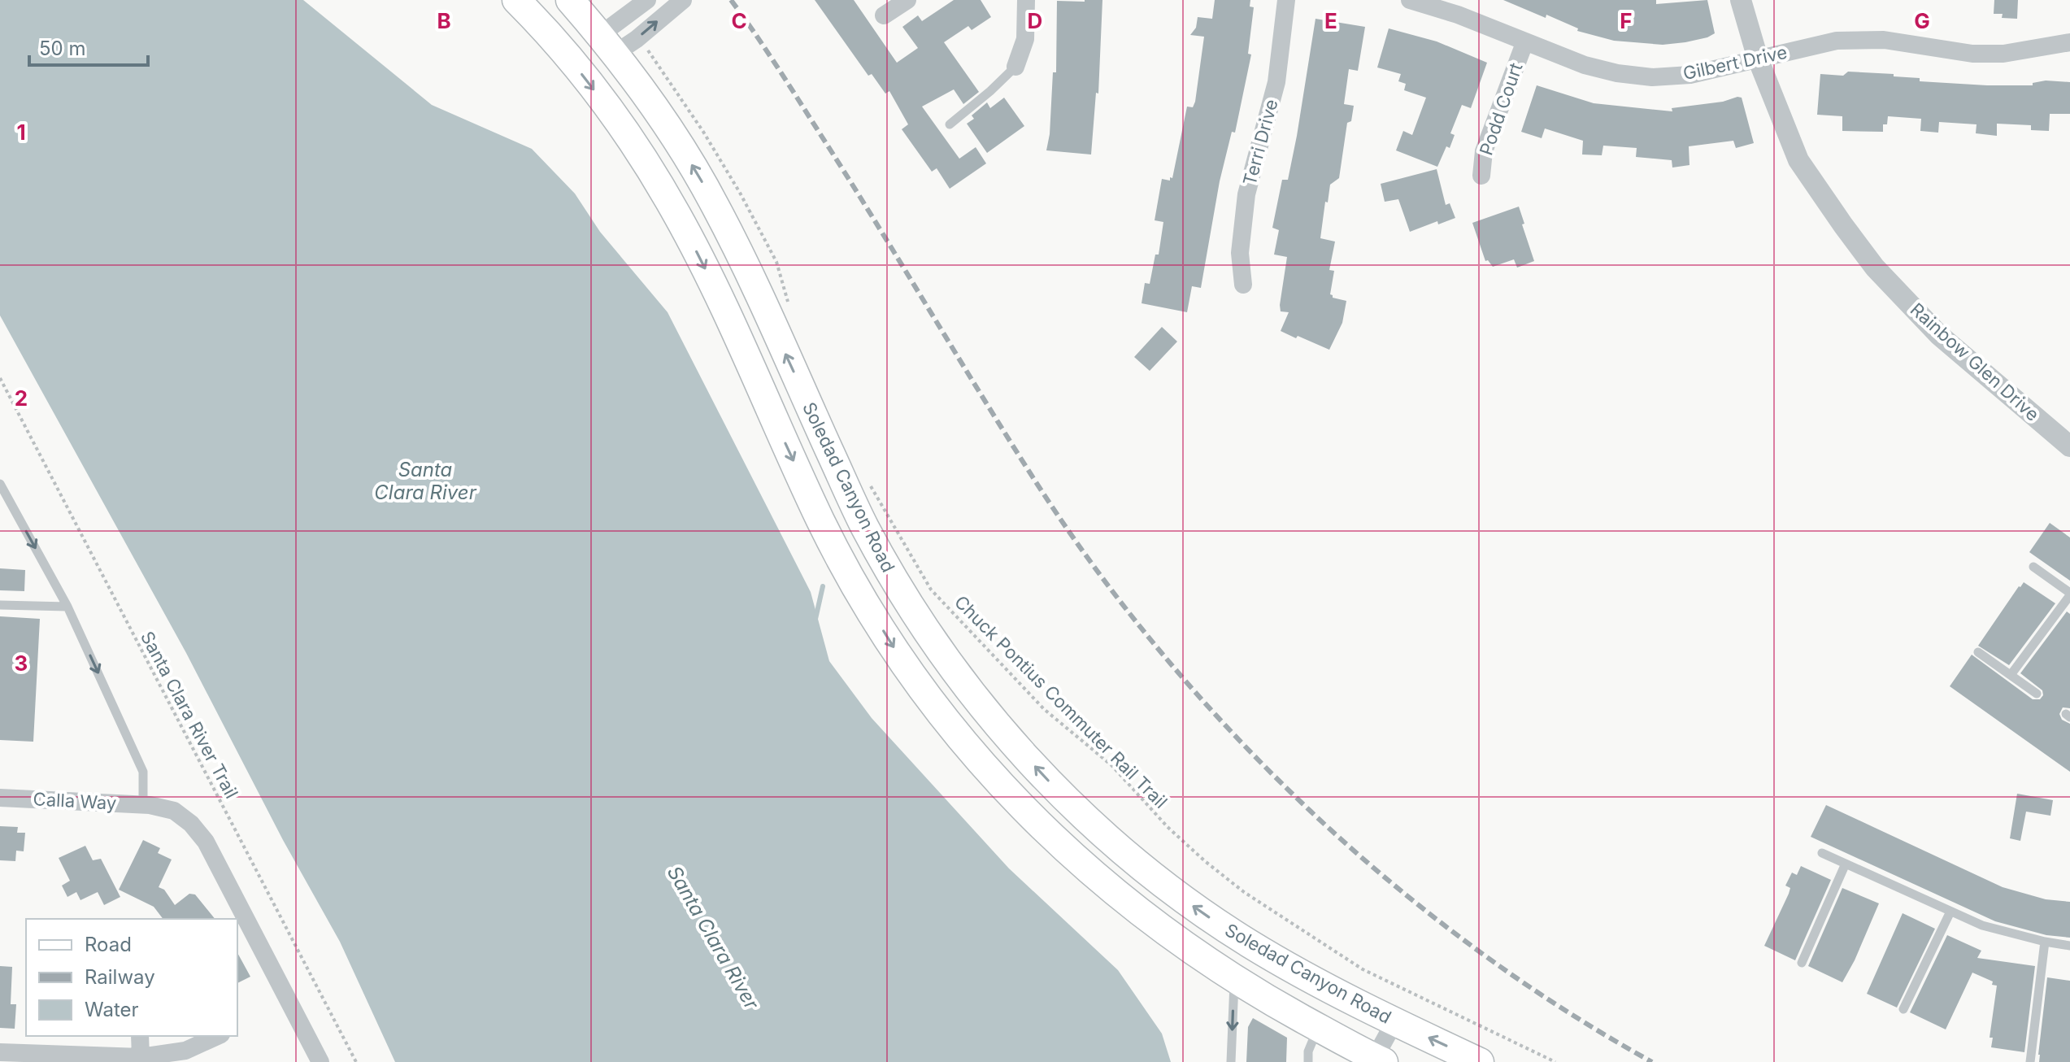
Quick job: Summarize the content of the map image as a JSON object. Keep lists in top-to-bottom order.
{
  "streets": {
    "main road": ["Soledad Canyon Road"],
    "street": [
      "Gilbert Drive",
      "Podd Court",
      "Terri Drive",
      "Rainbow Glen Drive",
      "Calla Way"
    ],
    "path": ["Chuck Pontius Commuter Rail Trail", "Santa Clara River Trail"]
  },
  "crossings": [
    ["Gilbert Drive", "Podd Court"],
    ["Gilbert Drive", "Rainbow Glen Drive"]
  ],
  "water": ["Santa Clara River"],
  "legend": ["Road", "Railway", "Water"],
  "scale_bar": "50 m",
  "grid": {
    "columns": [
      "B",
      "C",
      "D",
      "E",
      "F",
      "G"
    ],
    "rows": ["1", "2", "3"]
  }
}
